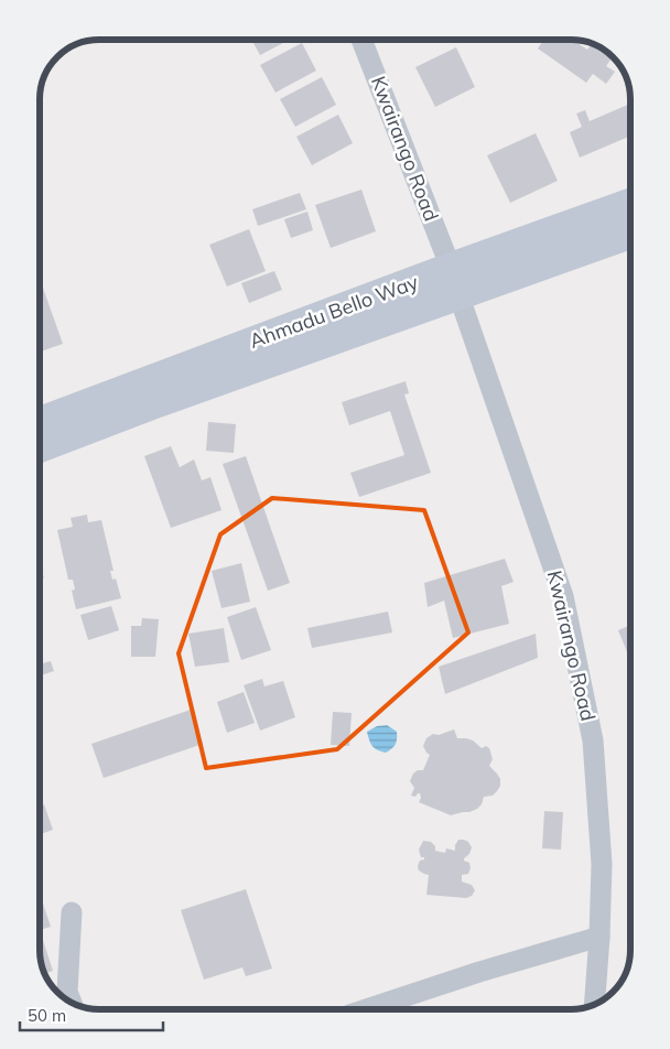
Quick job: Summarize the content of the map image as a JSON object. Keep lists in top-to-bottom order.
{
  "streets": {
    "main road": ["Ahmadu Bello Way"],
    "street": ["Kwairango Road"]
  },
  "crossings": [
    ["Kwairango Road", "Ahmadu Bello Way"]
  ],
  "scale_bar": "50 m"
}
